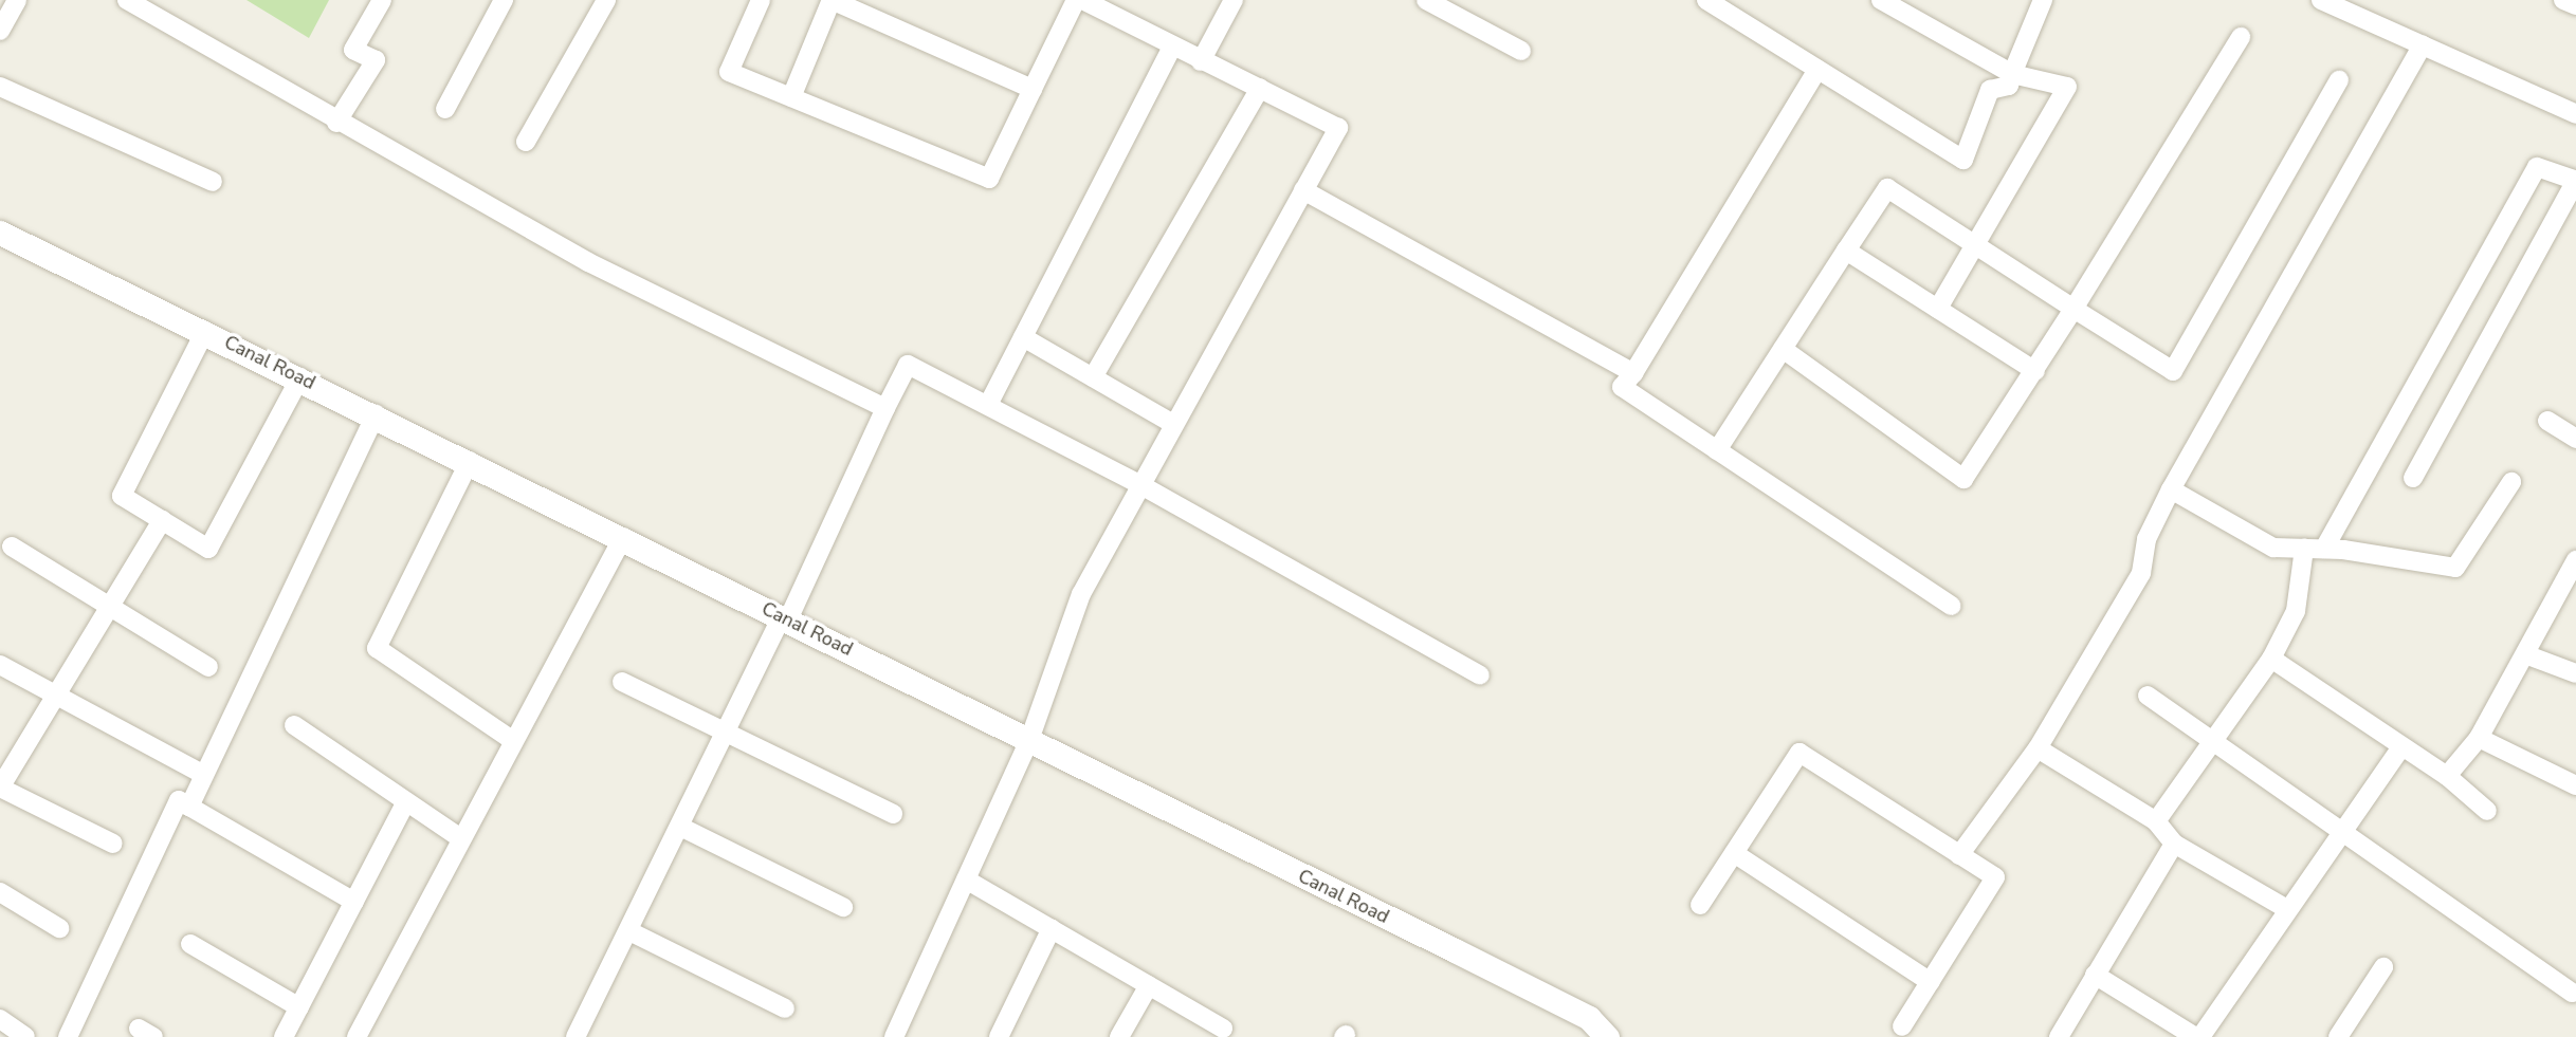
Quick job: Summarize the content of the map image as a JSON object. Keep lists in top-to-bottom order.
{
  "streets": {
    "street": ["Canal Road"]
  }
}
